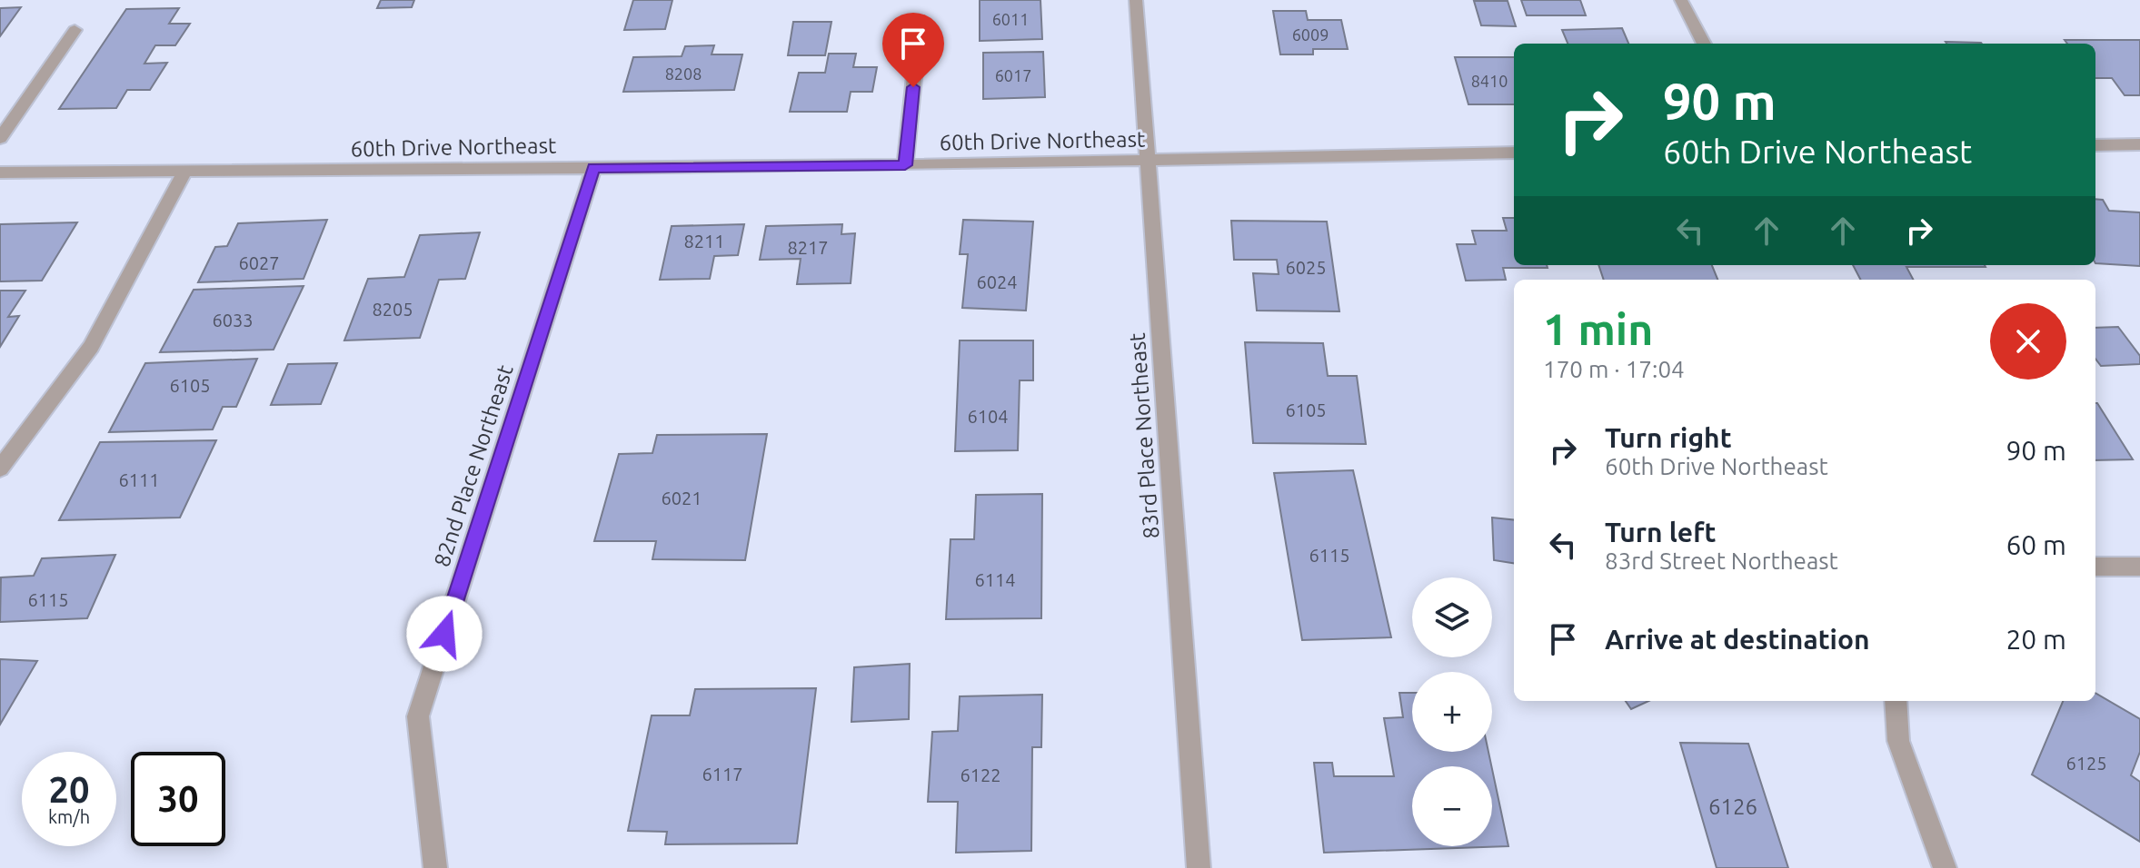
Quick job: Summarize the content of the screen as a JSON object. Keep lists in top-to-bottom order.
{
  "streets": {
    "street": ["60th Drive Northeast", "83rd Place Northeast", "82nd Place Northeast"]
  },
  "crossings": [
    ["60th Drive Northeast", "83rd Place Northeast"],
    ["60th Drive Northeast", "82nd Place Northeast"]
  ],
  "house_numbers": [
    "6011",
    "6009",
    "8208",
    "6017",
    "8410",
    "8211",
    "8217",
    "6027",
    "6025",
    "6024",
    "8205",
    "6033",
    "6105",
    "6105",
    "6104",
    "6111",
    "6021",
    "6115",
    "6114",
    "6115",
    "6125",
    "6117",
    "6122",
    "6126"
  ],
  "page": {
    "turn": ["90 m", "60th Drive Northeast"],
    "heading": ["1 min", "170 m · 17:04"],
    "list": [
      {
        "name": "Turn right",
        "note": "60th Drive Northeast",
        "value": "90 m"
      },
      {
        "name": "Turn left",
        "note": "83rd Street Northeast",
        "value": "60 m"
      },
      {
        "name": "Arrive at destination",
        "value": "20 m"
      }
    ],
    "map_buttons": ["+", "−"],
    "speed": "20 km/h",
    "limit": "30"
  }
}
